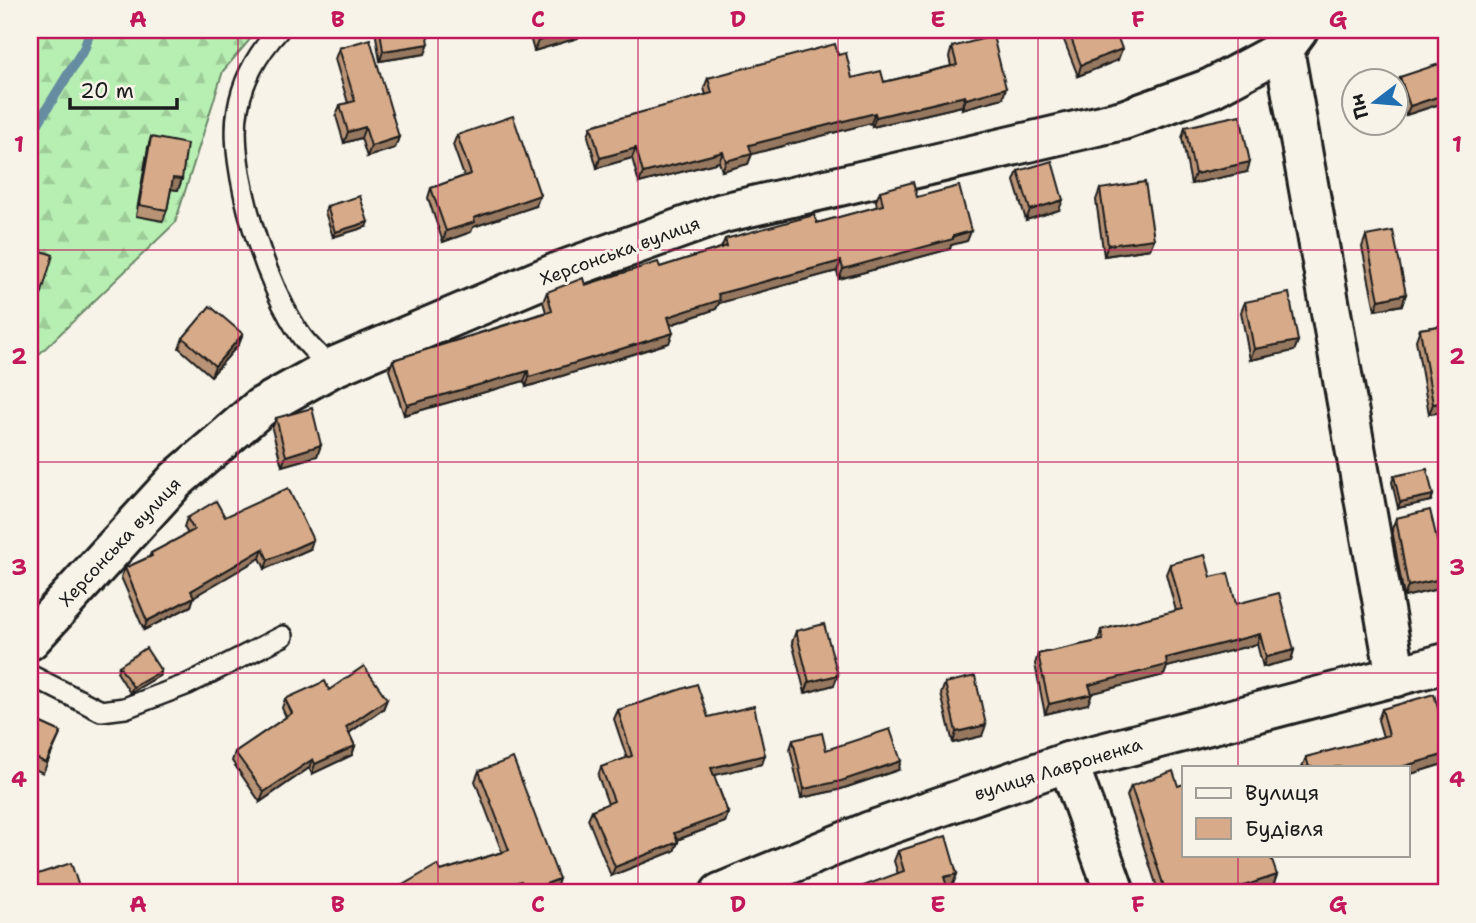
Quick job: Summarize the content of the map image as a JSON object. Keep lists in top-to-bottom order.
{
  "streets": {
    "street": ["Херсонська вулиця", "вулиця Лавроненка"]
  },
  "legend": ["Вулиця", "Будівля"],
  "scale_bar": "20 m",
  "north": "left",
  "grid": {
    "columns": [
      "A",
      "B",
      "C",
      "D",
      "E",
      "F",
      "G"
    ],
    "rows": [
      "1",
      "2",
      "3",
      "4"
    ]
  }
}
